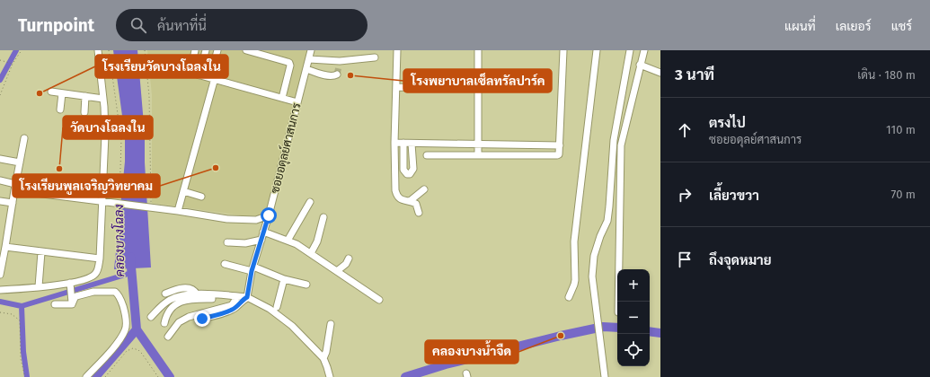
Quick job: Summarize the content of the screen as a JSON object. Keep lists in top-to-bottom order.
{
  "streets": {
    "street": ["ซอยอดุลย์ศาสนการ"]
  },
  "water": ["คลองบางโฉลง"],
  "places": [
    "โรงพยาบาลเซ็ลทรัลปาร์ค",
    "โรงเรียนวัดบางโฉลงใน",
    "โรงเรียนพูลเจริญวิทยาคม",
    "วัดบางโฉลงใน",
    "คลองบางน้ำจืด"
  ],
  "page": {
    "header": "Turnpoint",
    "search": "ค้นหาที่นี่",
    "nav": ["แผนที่", "เลเยอร์", "แชร์"],
    "heading": ["3 นาที", "เดิน · 180 m"],
    "list": [
      ["ตรงไป", "ซอยอดุลย์ศาสนการ", "110 m"],
      ["เลี้ยวขวา", "70 m"],
      "ถึงจุดหมาย"
    ],
    "map_buttons": ["+", "−"]
  }
}
